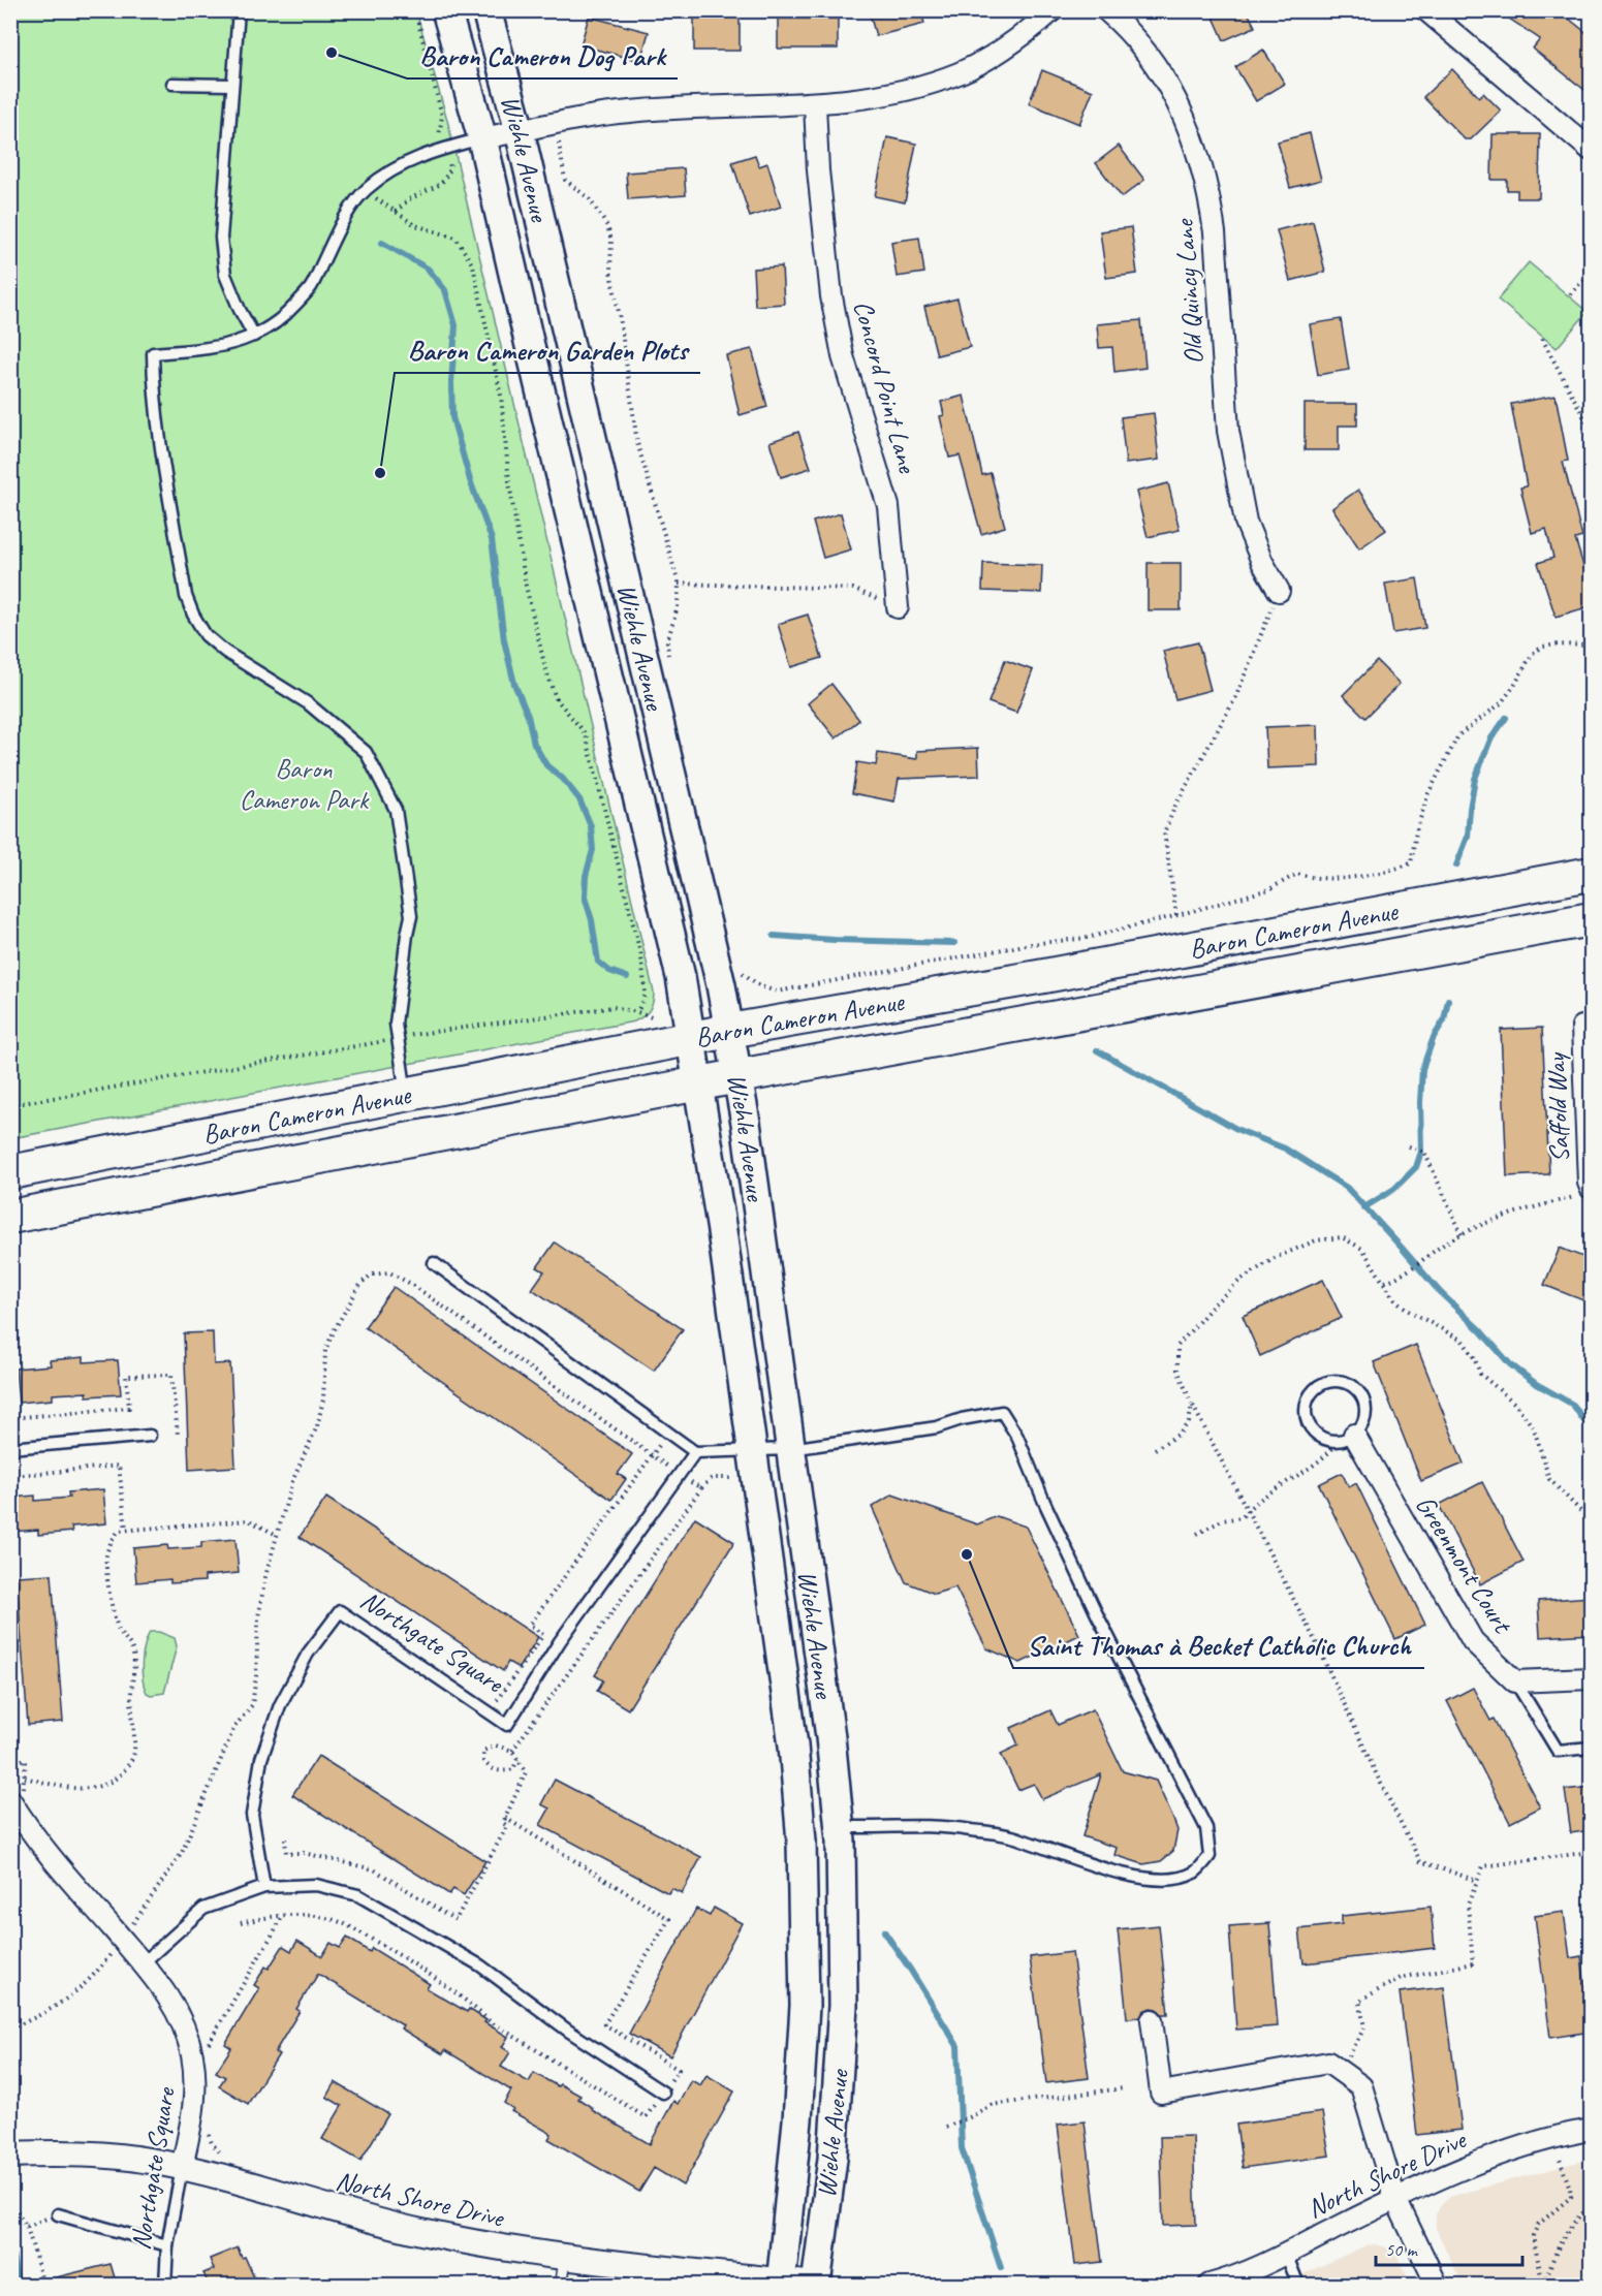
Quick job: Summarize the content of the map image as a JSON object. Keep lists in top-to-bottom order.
{
  "streets": {
    "main road": ["Wiehle Avenue", "Baron Cameron Avenue"],
    "street": [
      "Old Quincy Lane",
      "Concord Point Lane",
      "Saffold Way",
      "Greenmont Court",
      "Northgate Square",
      "North Shore Drive"
    ]
  },
  "crossings": [
    ["Wiehle Avenue", "Baron Cameron Avenue"],
    ["Wiehle Avenue", "North Shore Drive"],
    ["Northgate Square", "North Shore Drive"]
  ],
  "parks": ["Baron Cameron Park"],
  "places": ["Baron Cameron Dog Park", "Baron Cameron Garden Plots", "Saint Thomas à Becket Catholic Church"],
  "scale_bar": "50 m"
}
